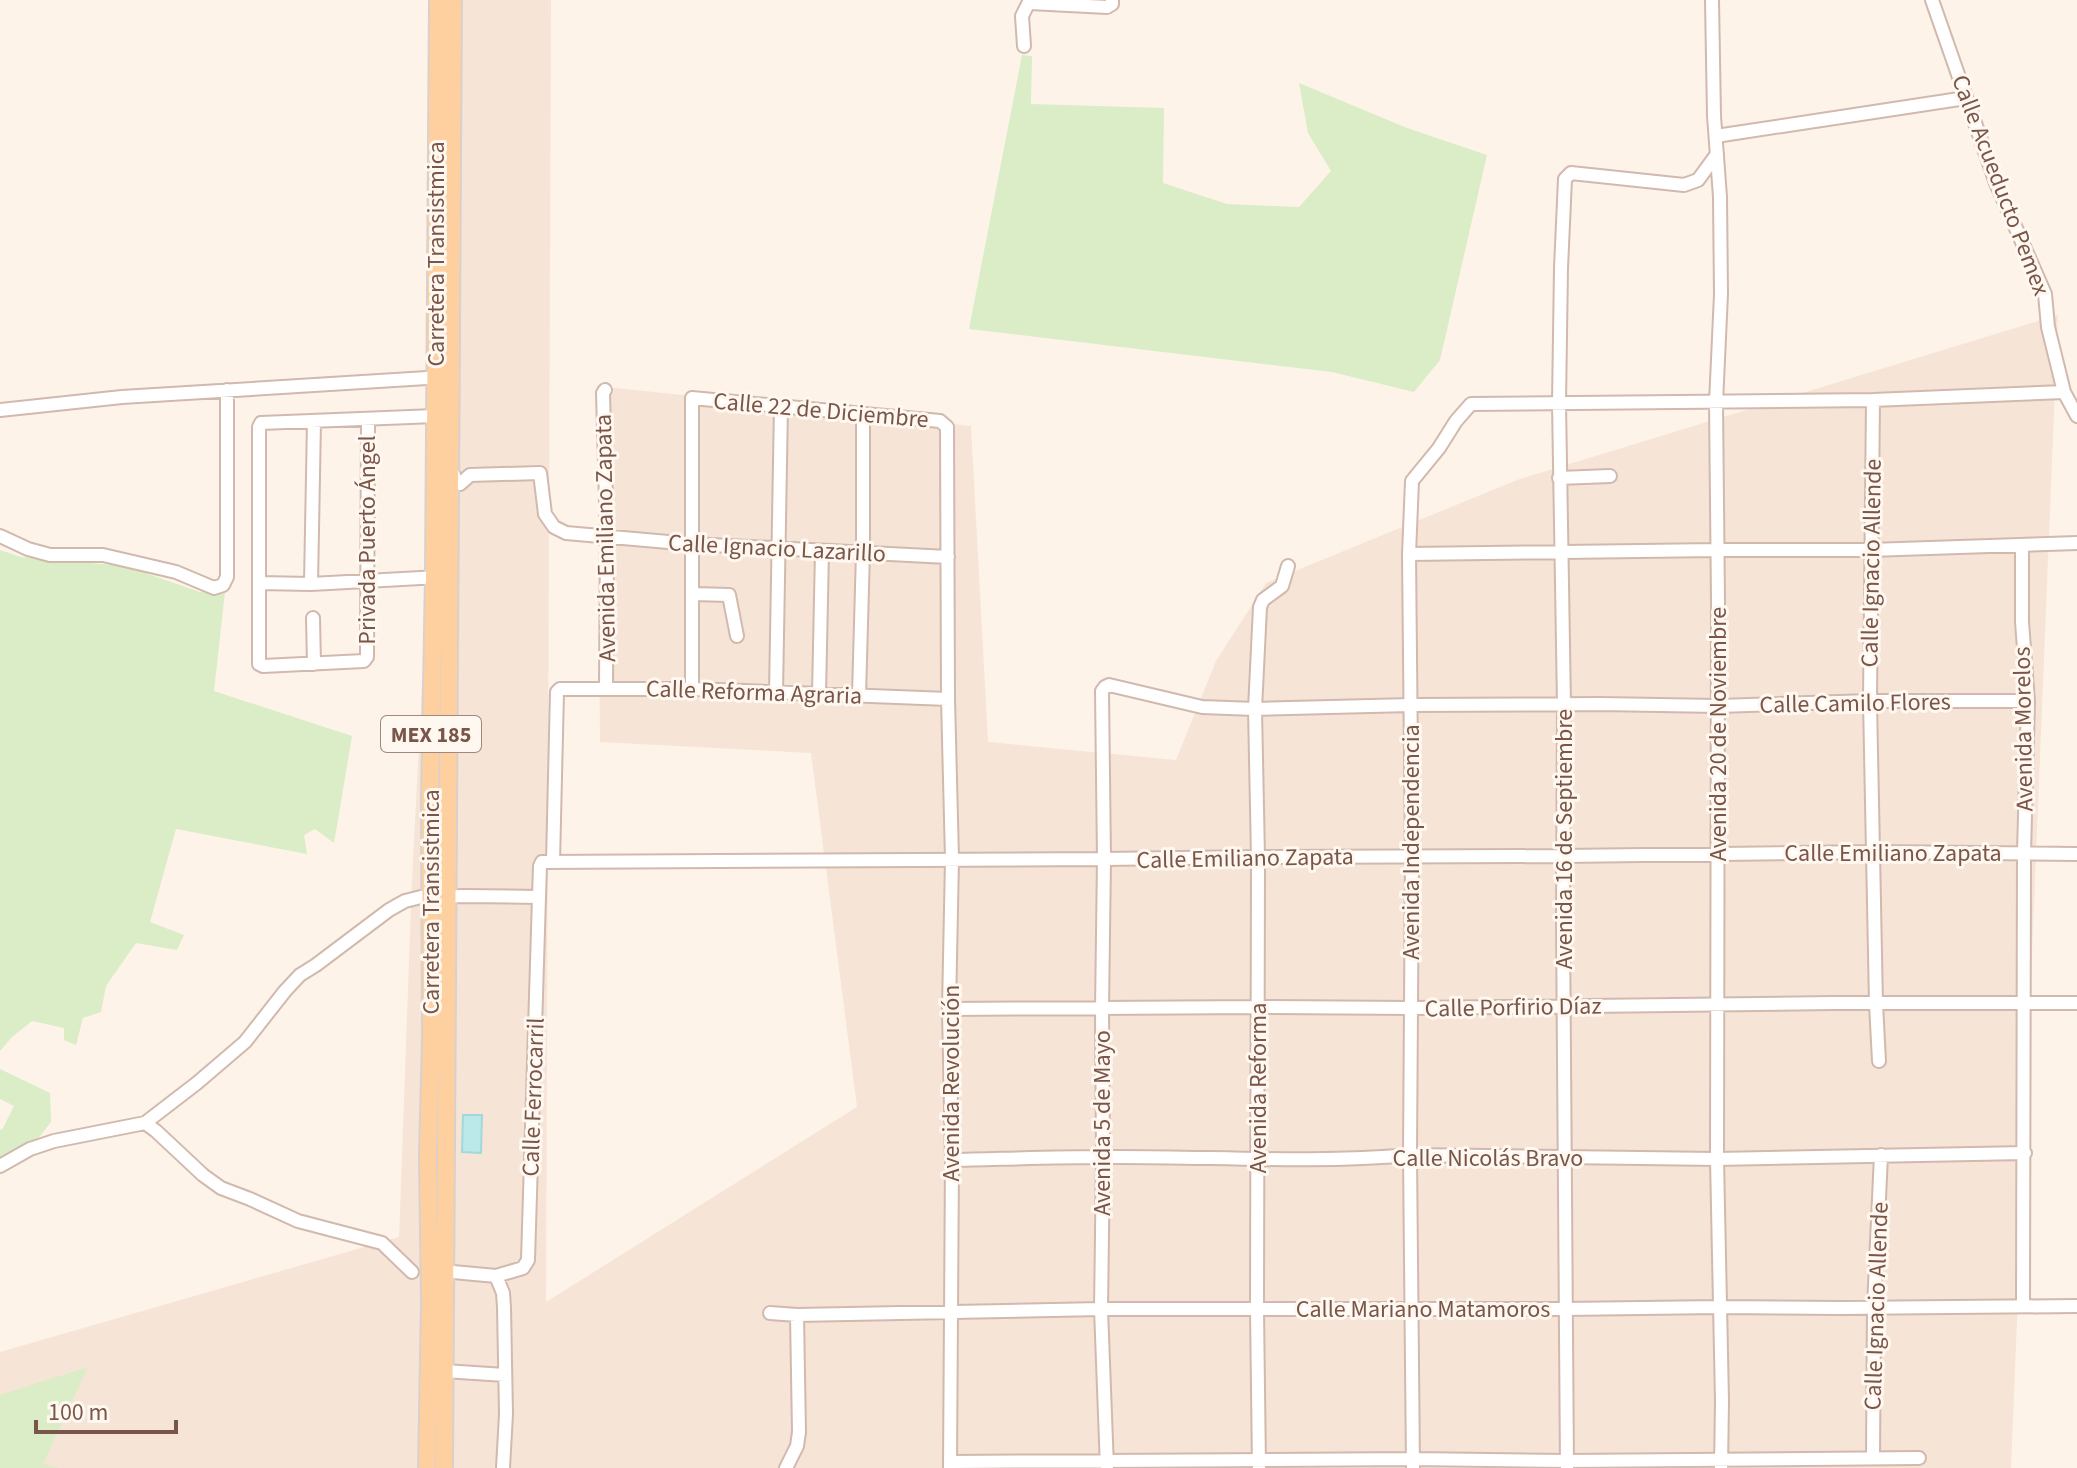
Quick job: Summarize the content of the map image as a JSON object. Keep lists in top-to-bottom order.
{
  "streets": {
    "main road": ["Carretera Transistmica", "MEX 185"],
    "street": [
      "Calle Acueducto Pemex",
      "Calle 22 de Diciembre",
      "Avenida Emiliano Zapata",
      "Privada Puerto Ángel",
      "Calle Ignacio Lazarillo",
      "Calle Ignacio Allende",
      "Calle Reforma Agraria",
      "Calle Camilo Flores",
      "Avenida Morelos",
      "Avenida 20 de Noviembre",
      "Avenida 16 de Septiembre",
      "Avenida Independencia",
      "Calle Emiliano Zapata",
      "Calle Porfirio Díaz",
      "Avenida Revolución",
      "Avenida Reforma",
      "Calle Ferrocarril",
      "Avenida 5 de Mayo",
      "Calle Nicolás Bravo",
      "Calle Mariano Matamoros"
    ]
  },
  "crossings": [
    ["Carretera Transistmica", "Calle Ignacio Lazarillo"],
    ["Calle 22 de Diciembre", "Calle Ignacio Lazarillo"],
    ["Calle 22 de Diciembre", "Avenida Revolución"],
    ["Avenida Emiliano Zapata", "Calle Ignacio Lazarillo"],
    ["Avenida Emiliano Zapata", "Calle Reforma Agraria"],
    ["Calle Ignacio Lazarillo", "Avenida Revolución"],
    ["Calle Ignacio Allende", "Calle Camilo Flores"],
    ["Calle Ignacio Allende", "Calle Emiliano Zapata"],
    ["Calle Ignacio Allende", "Calle Porfirio Díaz"],
    ["Calle Ignacio Allende", "Calle Nicolás Bravo"],
    ["Calle Ignacio Allende", "Calle Mariano Matamoros"],
    ["Calle Reforma Agraria", "Calle Emiliano Zapata"],
    ["Calle Reforma Agraria", "Avenida Revolución"],
    ["Calle Camilo Flores", "Avenida Morelos"],
    ["Calle Camilo Flores", "Avenida 20 de Noviembre"],
    ["Calle Camilo Flores", "Avenida 16 de Septiembre"],
    ["Calle Camilo Flores", "Avenida Independencia"],
    ["Calle Camilo Flores", "Avenida Reforma"],
    ["Calle Camilo Flores", "Avenida 5 de Mayo"],
    ["Avenida Morelos", "Calle Emiliano Zapata"],
    ["Avenida Morelos", "Calle Porfirio Díaz"],
    ["Avenida Morelos", "Calle Nicolás Bravo"],
    ["Avenida Morelos", "Calle Mariano Matamoros"],
    ["Avenida 20 de Noviembre", "Avenida 16 de Septiembre"],
    ["Avenida 20 de Noviembre", "Calle Emiliano Zapata"],
    ["Avenida 20 de Noviembre", "Calle Porfirio Díaz"],
    ["Avenida 20 de Noviembre", "Calle Nicolás Bravo"],
    ["Avenida 20 de Noviembre", "Calle Mariano Matamoros"],
    ["Avenida 16 de Septiembre", "Avenida Independencia"],
    ["Avenida 16 de Septiembre", "Calle Emiliano Zapata"],
    ["Avenida 16 de Septiembre", "Calle Porfirio Díaz"],
    ["Avenida 16 de Septiembre", "Calle Nicolás Bravo"],
    ["Avenida 16 de Septiembre", "Calle Mariano Matamoros"],
    ["Avenida Independencia", "Calle Emiliano Zapata"],
    ["Avenida Independencia", "Calle Porfirio Díaz"],
    ["Avenida Independencia", "Calle Nicolás Bravo"],
    ["Avenida Independencia", "Calle Mariano Matamoros"],
    ["Calle Emiliano Zapata", "Avenida Revolución"],
    ["Calle Emiliano Zapata", "Avenida Reforma"],
    ["Calle Emiliano Zapata", "Avenida 5 de Mayo"],
    ["Calle Porfirio Díaz", "Avenida Revolución"],
    ["Calle Porfirio Díaz", "Avenida Reforma"],
    ["Calle Porfirio Díaz", "Avenida 5 de Mayo"],
    ["Avenida Revolución", "Calle Nicolás Bravo"],
    ["Avenida Revolución", "Calle Mariano Matamoros"],
    ["Avenida Reforma", "Calle Nicolás Bravo"],
    ["Avenida Reforma", "Calle Mariano Matamoros"],
    ["Avenida 5 de Mayo", "Calle Nicolás Bravo"],
    ["Avenida 5 de Mayo", "Calle Mariano Matamoros"]
  ],
  "scale_bar": "100 m"
}
